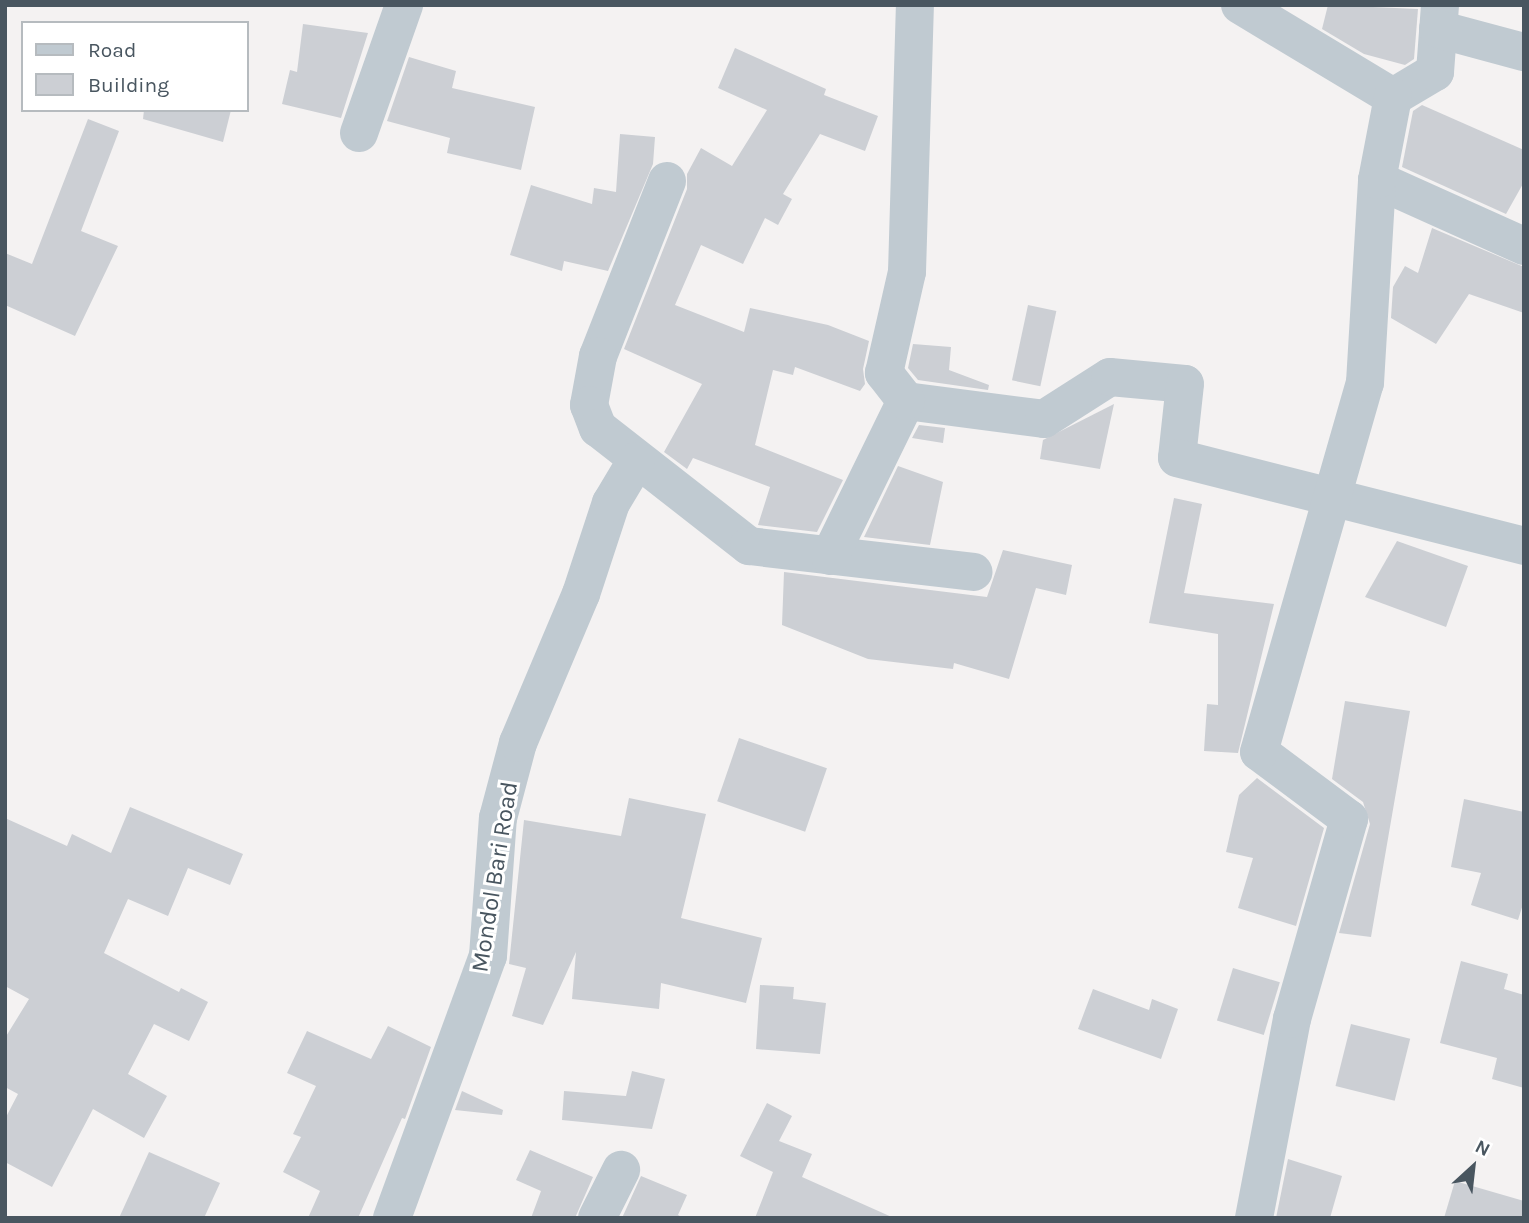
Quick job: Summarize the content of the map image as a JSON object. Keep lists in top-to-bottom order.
{
  "streets": {
    "street": ["Mondol Bari Road"]
  },
  "legend": ["Road", "Building"],
  "north": "top right"
}
